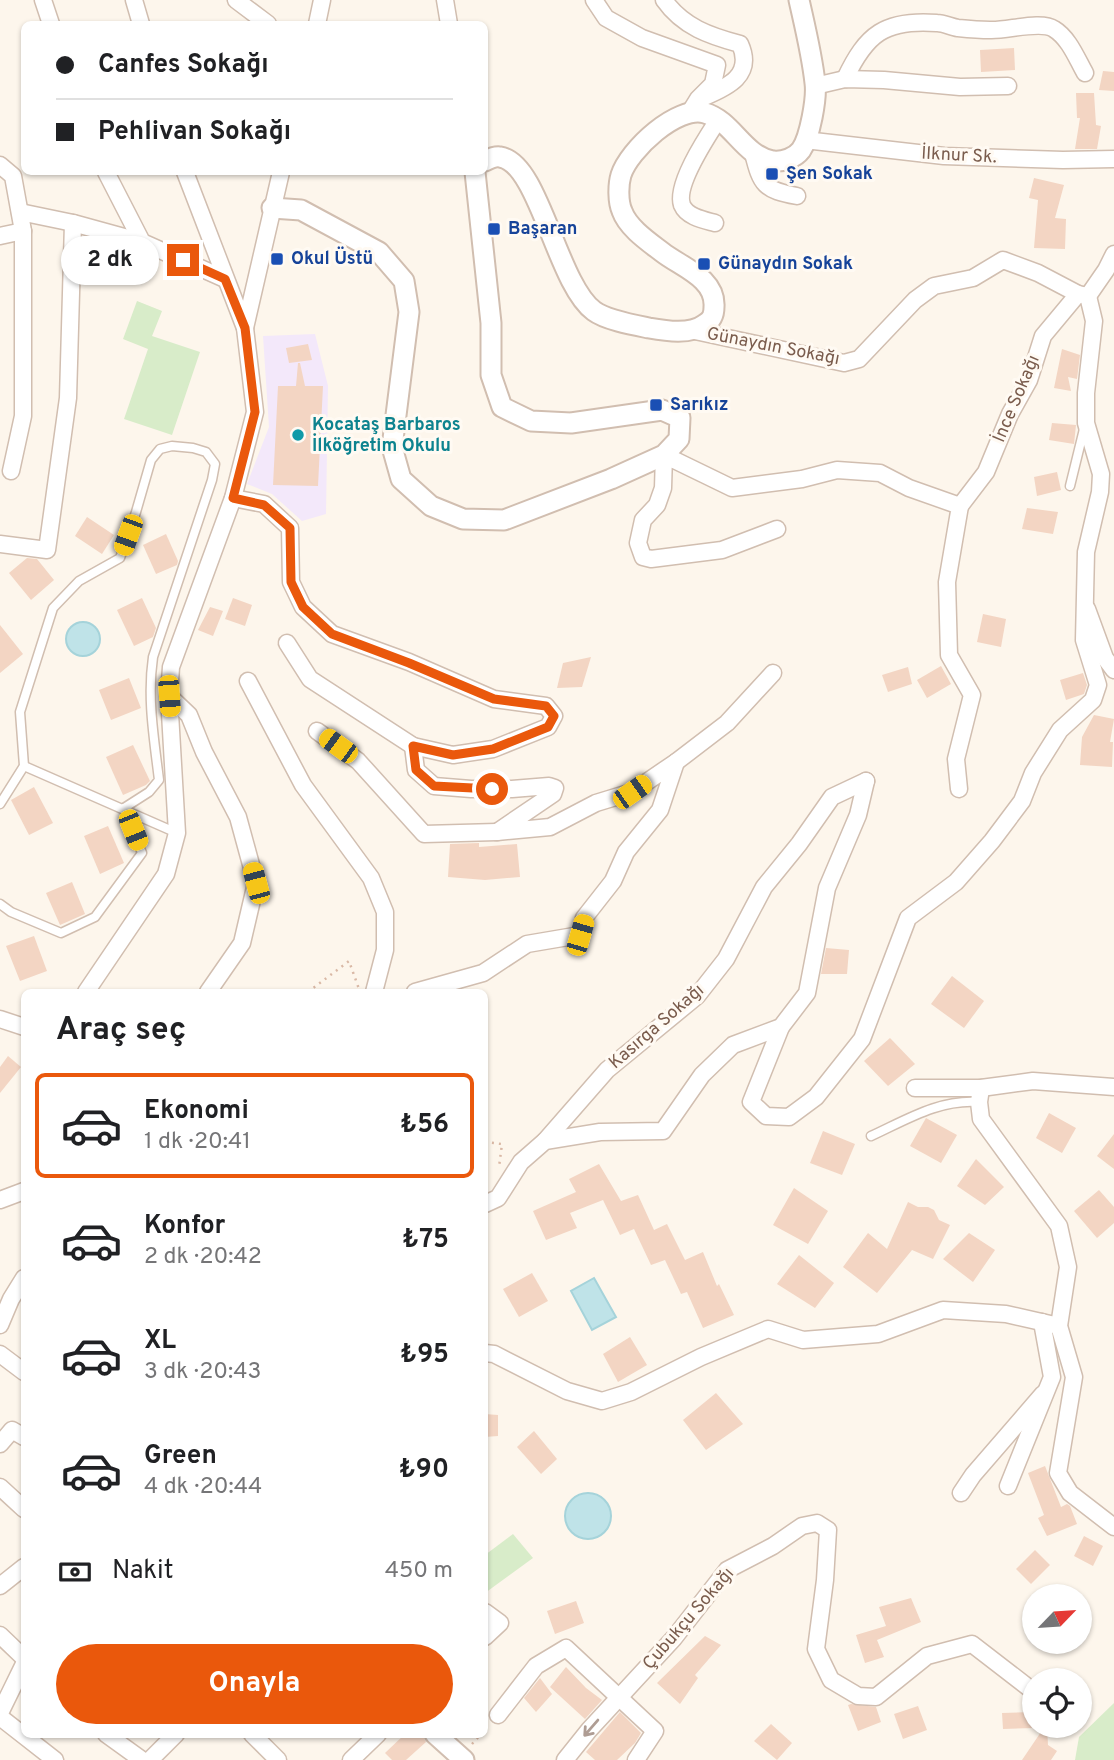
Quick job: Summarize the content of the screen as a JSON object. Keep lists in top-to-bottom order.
{
  "streets": {
    "street": [
      "İlknur Sk.",
      "Günaydın Sokağı",
      "İnce Sokağı",
      "Kasırga Sokağı",
      "Çubukçu Sokağı"
    ]
  },
  "crossings": [
    ["Günaydın Sokağı", "İnce Sokağı"]
  ],
  "places": {
    "transit": [
      "Şen Sokak",
      "Başaran",
      "Okul Üstü",
      "Günaydın Sokak",
      "Sarıkız"
    ],
    "other": ["Kocataş Barbaros İlköğretim Okulu"]
  },
  "north": "top right",
  "page": {
    "banner": ["Canfes Sokağı", "Pehlivan Sokağı"],
    "bubble": "2 dk",
    "heading": "Araç seç",
    "list": [
      {
        "name": "Ekonomi",
        "note": "1 dk · 20:41",
        "value": "₺56"
      },
      {
        "name": "Konfor",
        "note": "2 dk · 20:42",
        "value": "₺75"
      },
      {
        "name": "XL",
        "note": "3 dk · 20:43",
        "value": "₺95"
      },
      {
        "name": "Green",
        "note": "4 dk · 20:44",
        "value": "₺90"
      }
    ],
    "pay": ["Nakit", "450 m"],
    "buttons": "Onayla"
  }
}
